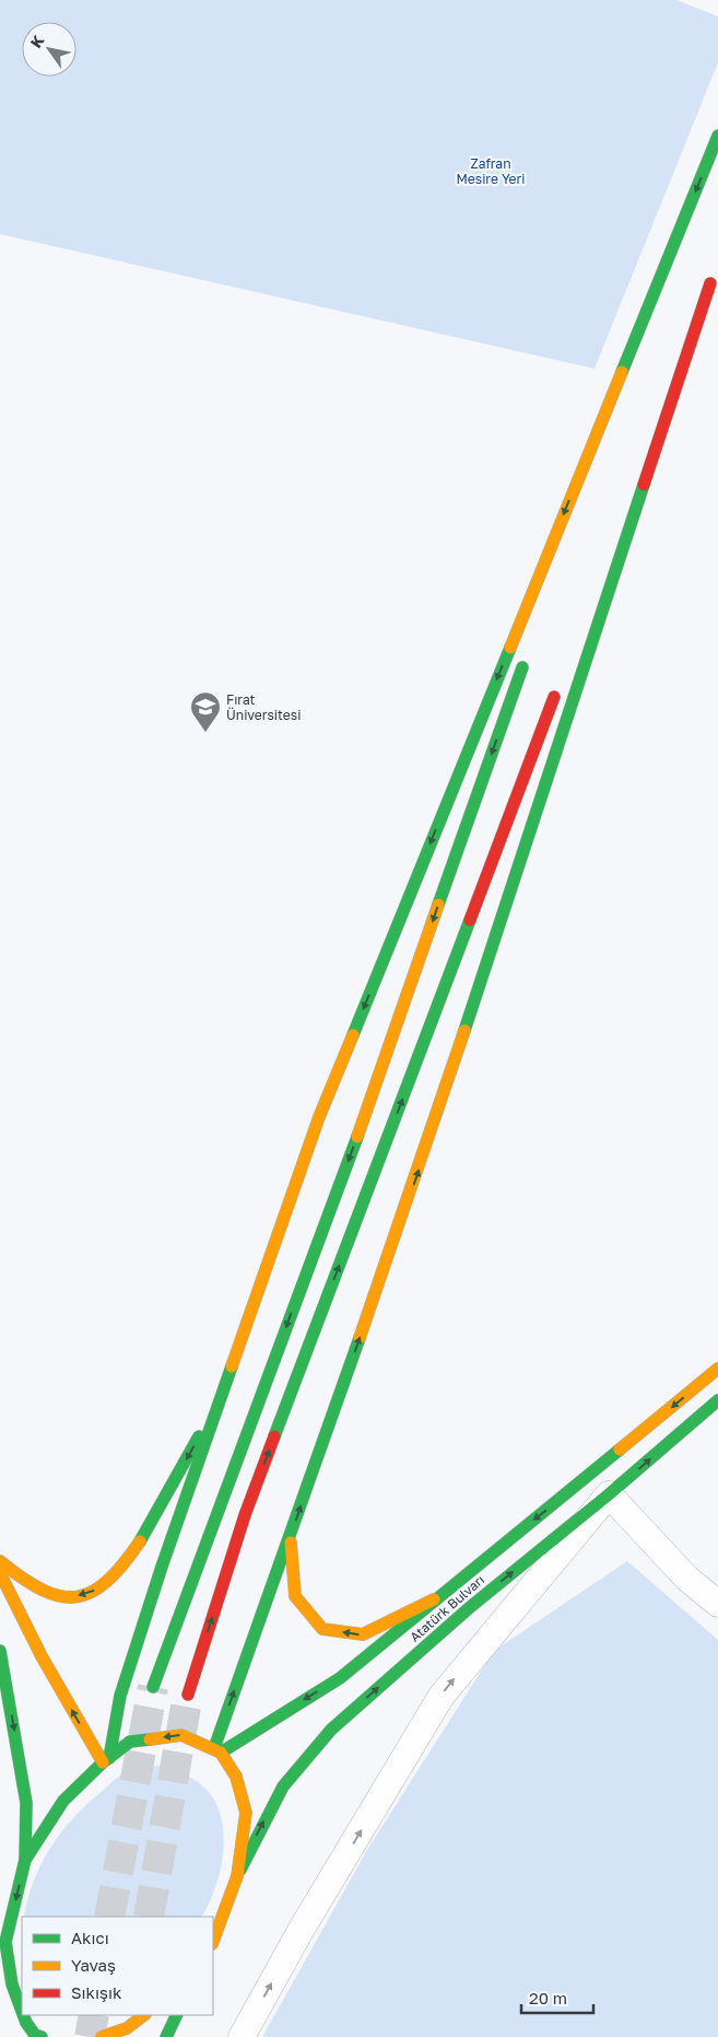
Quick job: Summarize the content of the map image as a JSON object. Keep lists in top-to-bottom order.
{
  "streets": {
    "main road": ["Atatürk Bulvarı"]
  },
  "parks": ["Zafran Mesire Yeri"],
  "places": {
    "school or university": ["Fırat Üniversitesi"]
  },
  "legend": ["Akıcı", "Yavaş", "Sıkışık"],
  "scale_bar": "20 m",
  "north": "top left"
}
